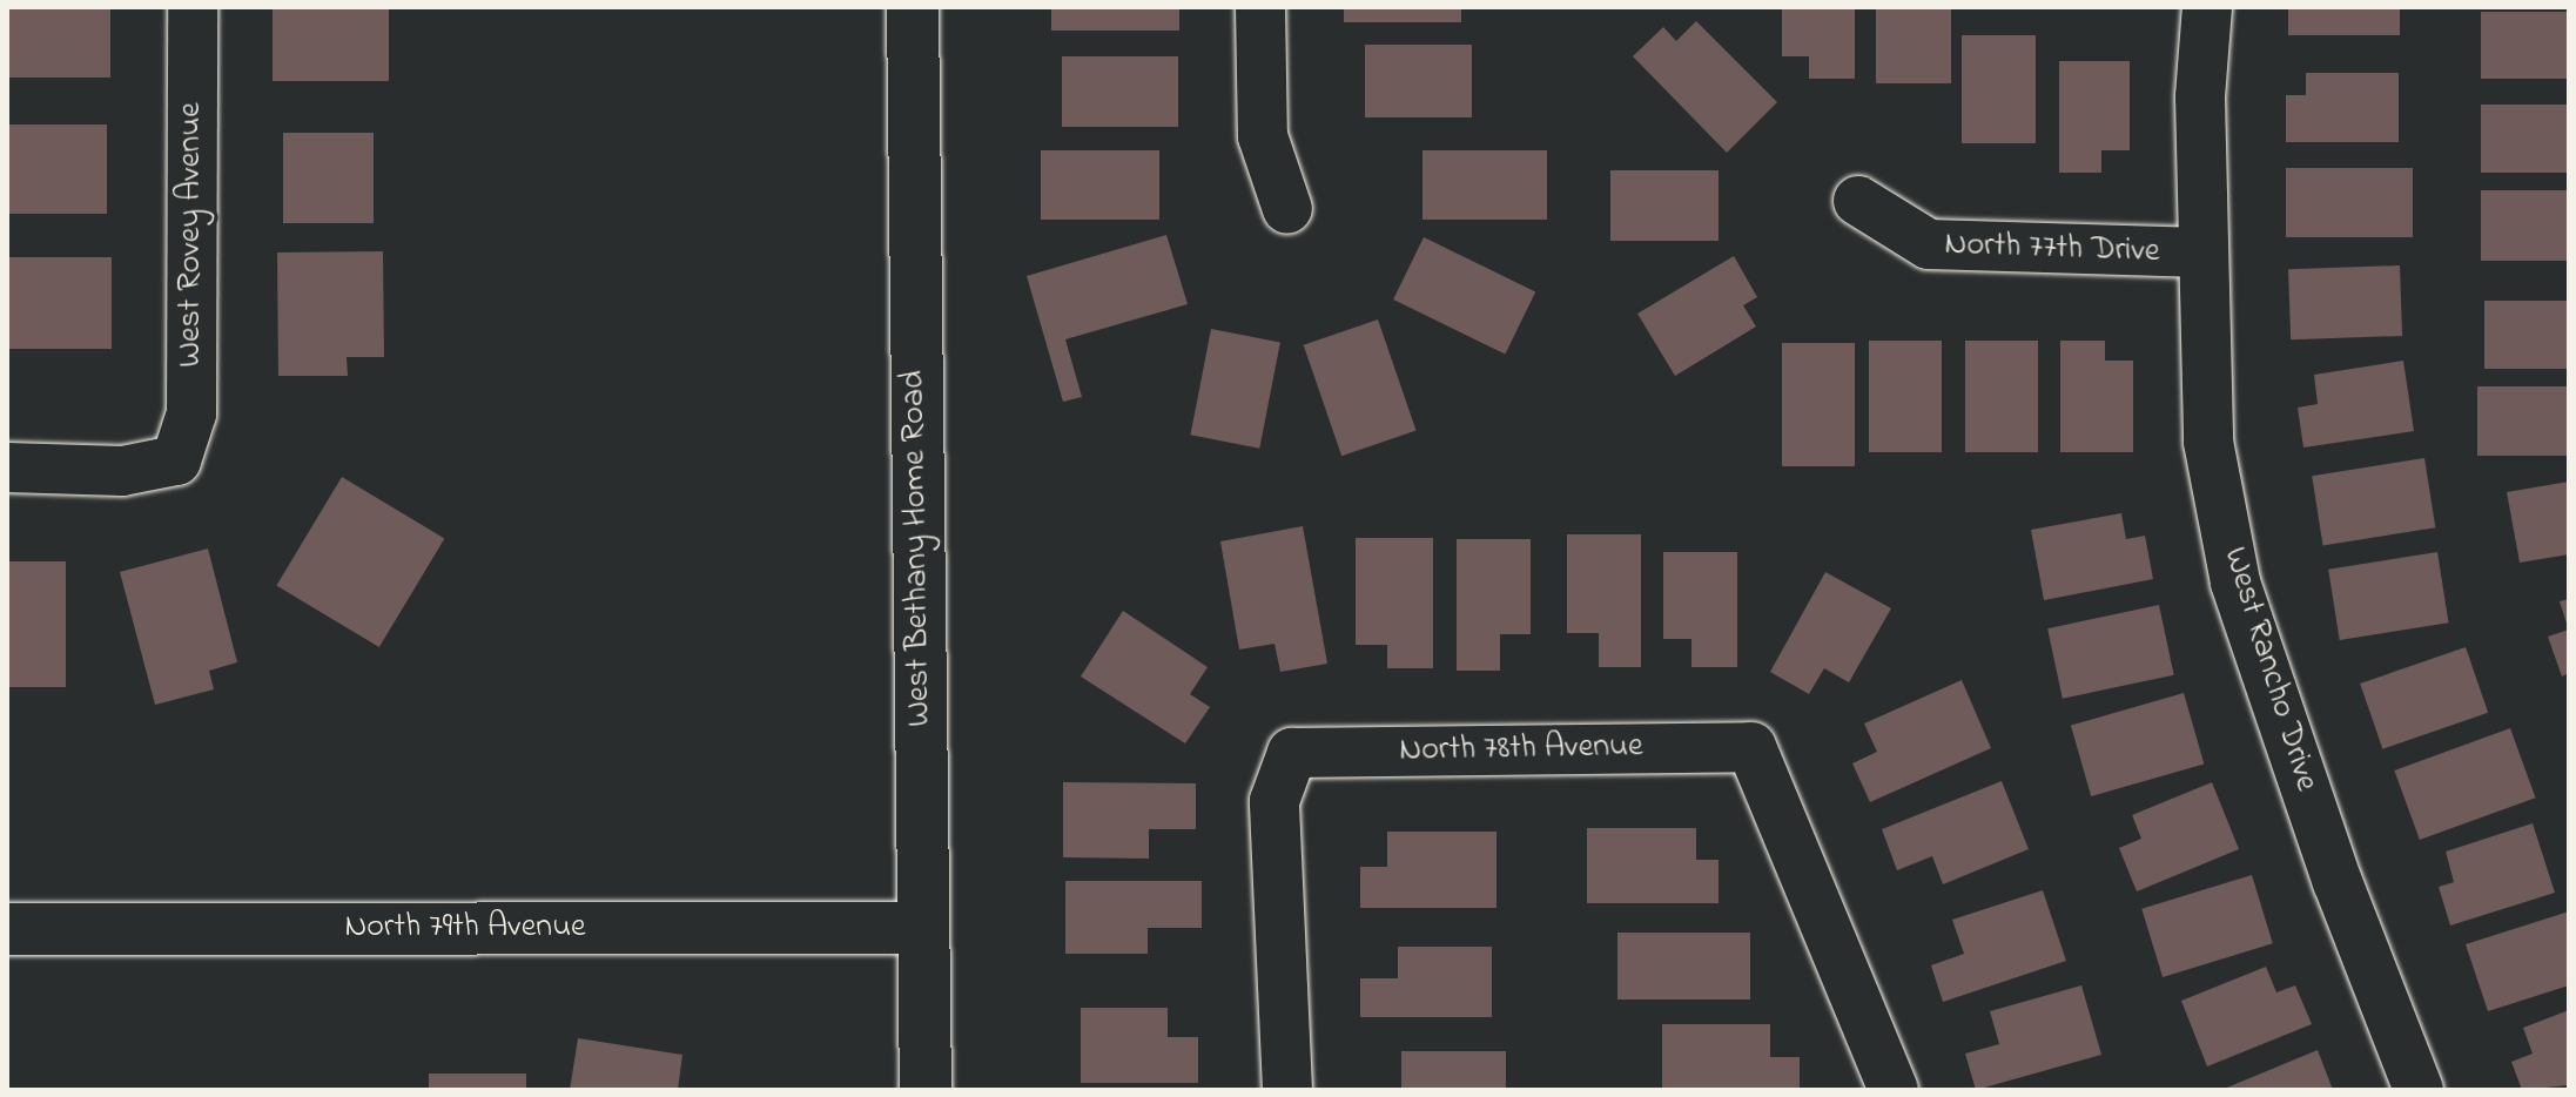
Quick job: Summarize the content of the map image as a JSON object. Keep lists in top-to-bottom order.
{
  "streets": {
    "main road": ["West Bethany Home Road", "North 79th Avenue"],
    "street": [
      "West Rovey Avenue",
      "North 77th Drive",
      "West Rancho Drive",
      "North 78th Avenue"
    ]
  },
  "crossings": [
    ["North 77th Drive", "West Rancho Drive"],
    ["West Bethany Home Road", "North 79th Avenue"]
  ]
}
